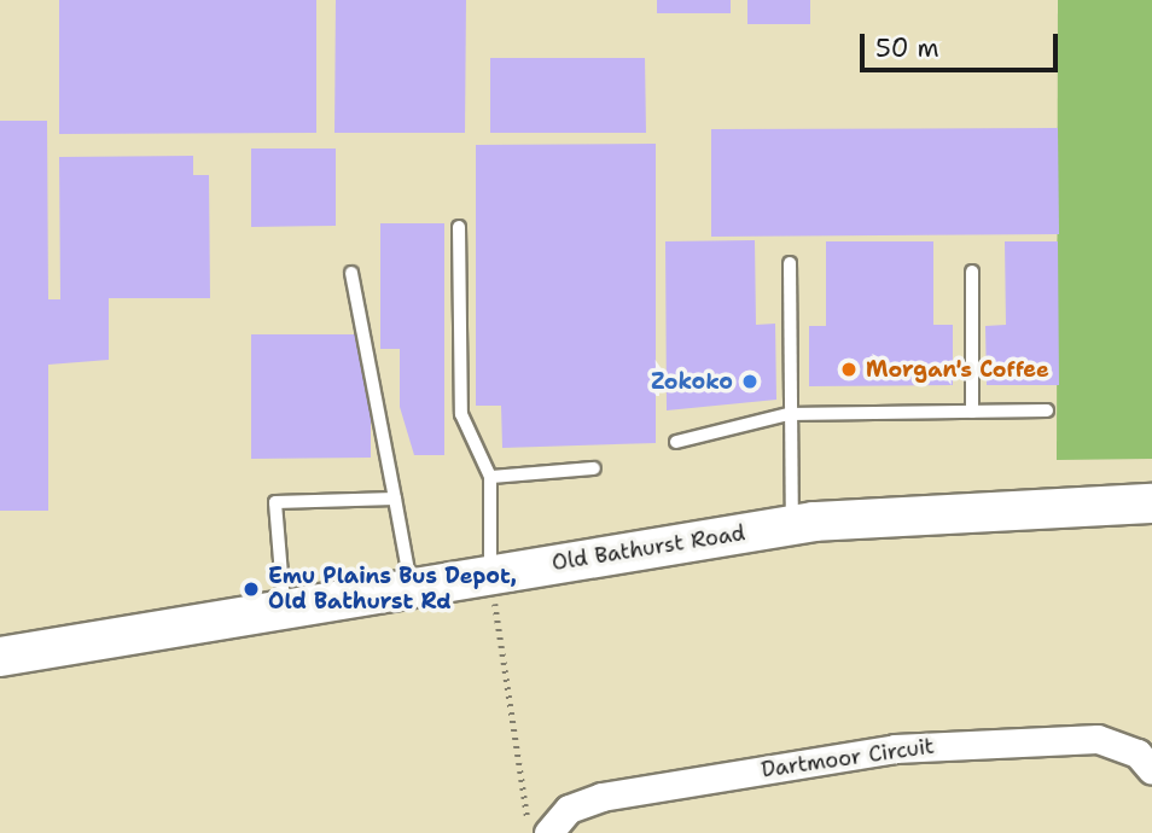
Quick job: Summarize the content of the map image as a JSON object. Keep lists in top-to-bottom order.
{
  "streets": {
    "main road": ["Old Bathurst Road"],
    "street": ["Dartmoor Circuit"]
  },
  "places": ["Morgan's Coffee", "Zokoko", "Emu Plains Bus Depot, Old Bathurst Rd"],
  "scale_bar": "50 m"
}
